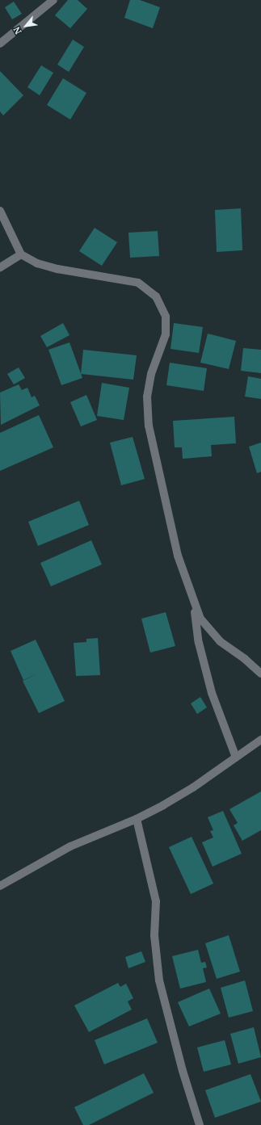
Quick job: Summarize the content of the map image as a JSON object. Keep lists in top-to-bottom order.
{
  "north": "bottom left"
}
